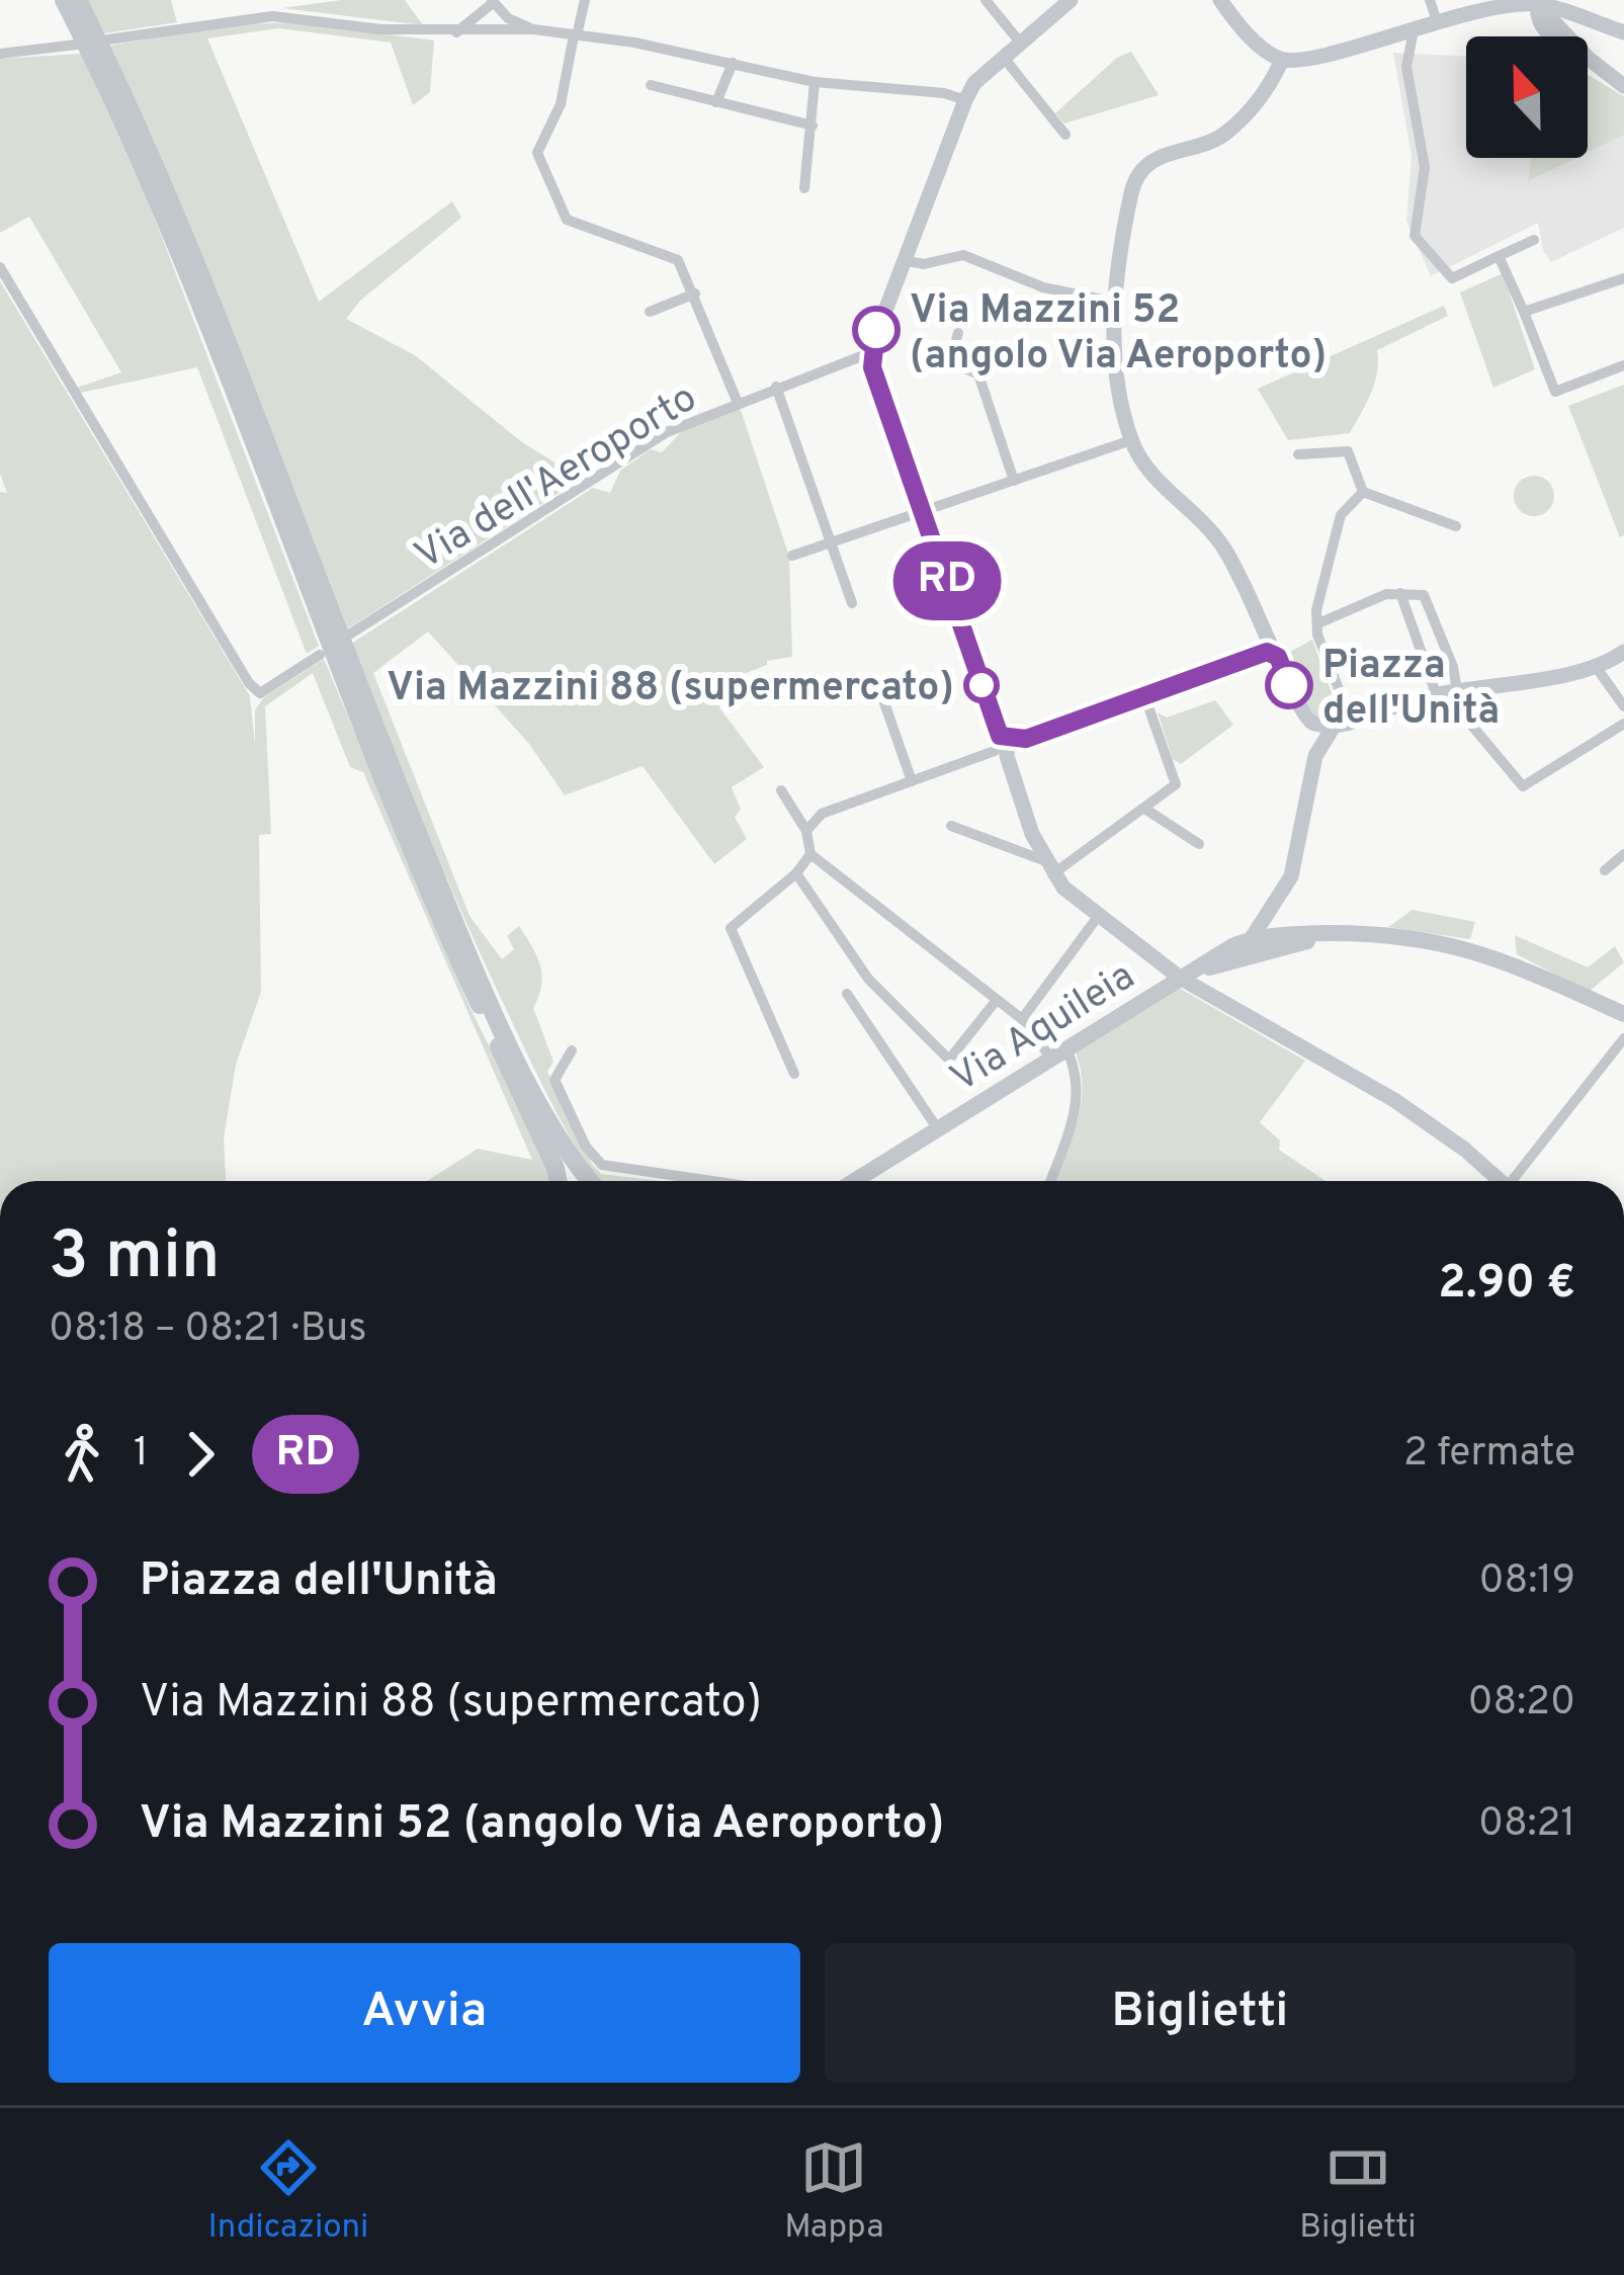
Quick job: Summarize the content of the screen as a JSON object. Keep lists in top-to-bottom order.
{
  "streets": {
    "main road": ["Via Aquileia"],
    "street": ["Via dell'Aeroporto"]
  },
  "places": ["Via Mazzini 52 (angolo Via Aeroporto)", "Via Mazzini 88 (supermercato)", "Piazza dell'Unità"],
  "lines": ["bus line RD"],
  "north": "top",
  "page": {
    "on_map": "RD",
    "heading": ["3 min", "08:18 – 08:21 · Bus", "2.90 €"],
    "legs": ["1", "RD", "2 fermate"],
    "list": [
      {
        "name": "Piazza dell'Unità",
        "value": "08:19"
      },
      {
        "name": "Via Mazzini 88 (supermercato)",
        "value": "08:20"
      },
      {
        "name": "Via Mazzini 52 (angolo Via Aeroporto)",
        "value": "08:21"
      }
    ],
    "buttons": ["Avvia", "Biglietti"],
    "tabs": ["Indicazioni", "Mappa", "Biglietti"]
  }
}
